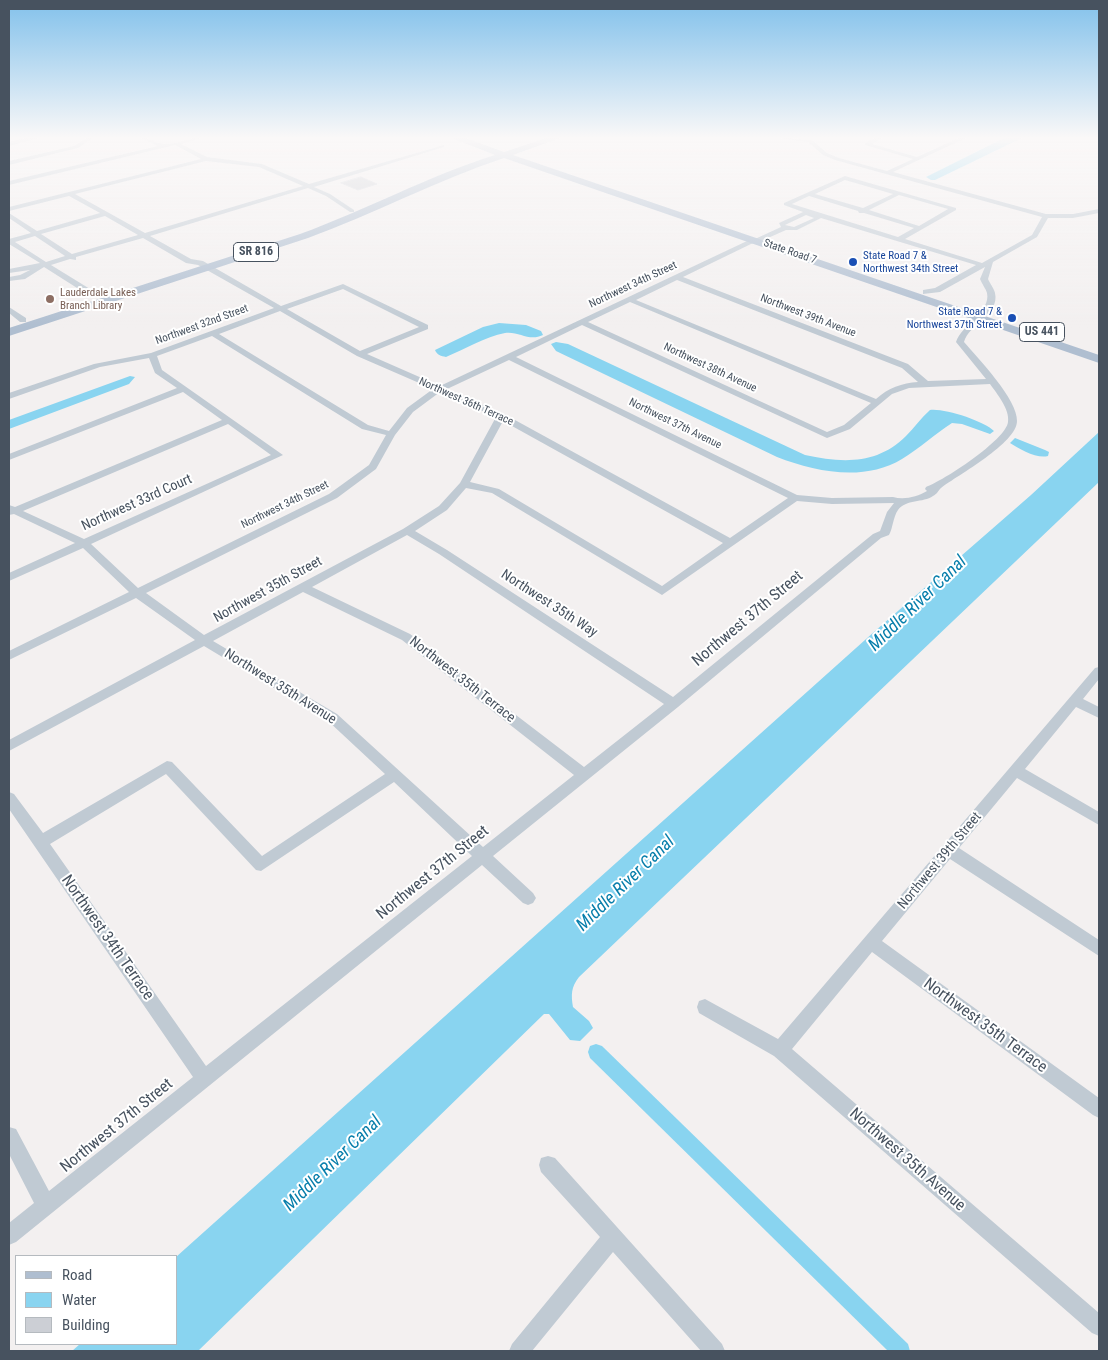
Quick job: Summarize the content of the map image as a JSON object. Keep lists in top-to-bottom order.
{
  "streets": {
    "main road": ["SR 816", "State Road 7", "US 441"],
    "street": [
      "Northwest 34th Street",
      "Northwest 39th Avenue",
      "Northwest 32nd Street",
      "Northwest 38th Avenue",
      "Northwest 36th Terrace",
      "Northwest 37th Avenue",
      "Northwest 33rd Court",
      "Northwest 35th Street",
      "Northwest 35th Way",
      "Northwest 37th Street",
      "Northwest 35th Terrace",
      "Northwest 35th Avenue",
      "Northwest 39th Street",
      "Northwest 34th Terrace"
    ]
  },
  "crossings": [
    ["SR 816", "Northwest 36th Terrace"],
    ["State Road 7", "Northwest 34th Street"],
    ["Northwest 34th Street", "Northwest 39th Avenue"],
    ["Northwest 34th Street", "Northwest 38th Avenue"],
    ["Northwest 34th Street", "Northwest 36th Terrace"],
    ["Northwest 34th Street", "Northwest 37th Avenue"],
    ["Northwest 34th Street", "Northwest 35th Avenue"],
    ["Northwest 32nd Street", "Northwest 36th Terrace"],
    ["Northwest 36th Terrace", "Northwest 35th Street"],
    ["Northwest 37th Avenue", "Northwest 37th Street"],
    ["Northwest 33rd Court", "Northwest 35th Avenue"],
    ["Northwest 35th Street", "Northwest 35th Way"],
    ["Northwest 35th Street", "Northwest 35th Terrace"],
    ["Northwest 35th Street", "Northwest 35th Avenue"],
    ["Northwest 35th Way", "Northwest 37th Street"],
    ["Northwest 37th Street", "Northwest 35th Terrace"],
    ["Northwest 37th Street", "Northwest 35th Avenue"],
    ["Northwest 37th Street", "Northwest 34th Terrace"],
    ["Northwest 35th Terrace", "Northwest 39th Street"],
    ["Northwest 35th Avenue", "Northwest 39th Street"]
  ],
  "water": ["Middle River Canal"],
  "places": ["State Road 7 & Northwest 34th Street", "Lauderdale Lakes Branch Library", "State Road 7 & Northwest 37th Street"],
  "legend": ["Road", "Water", "Building"]
}
